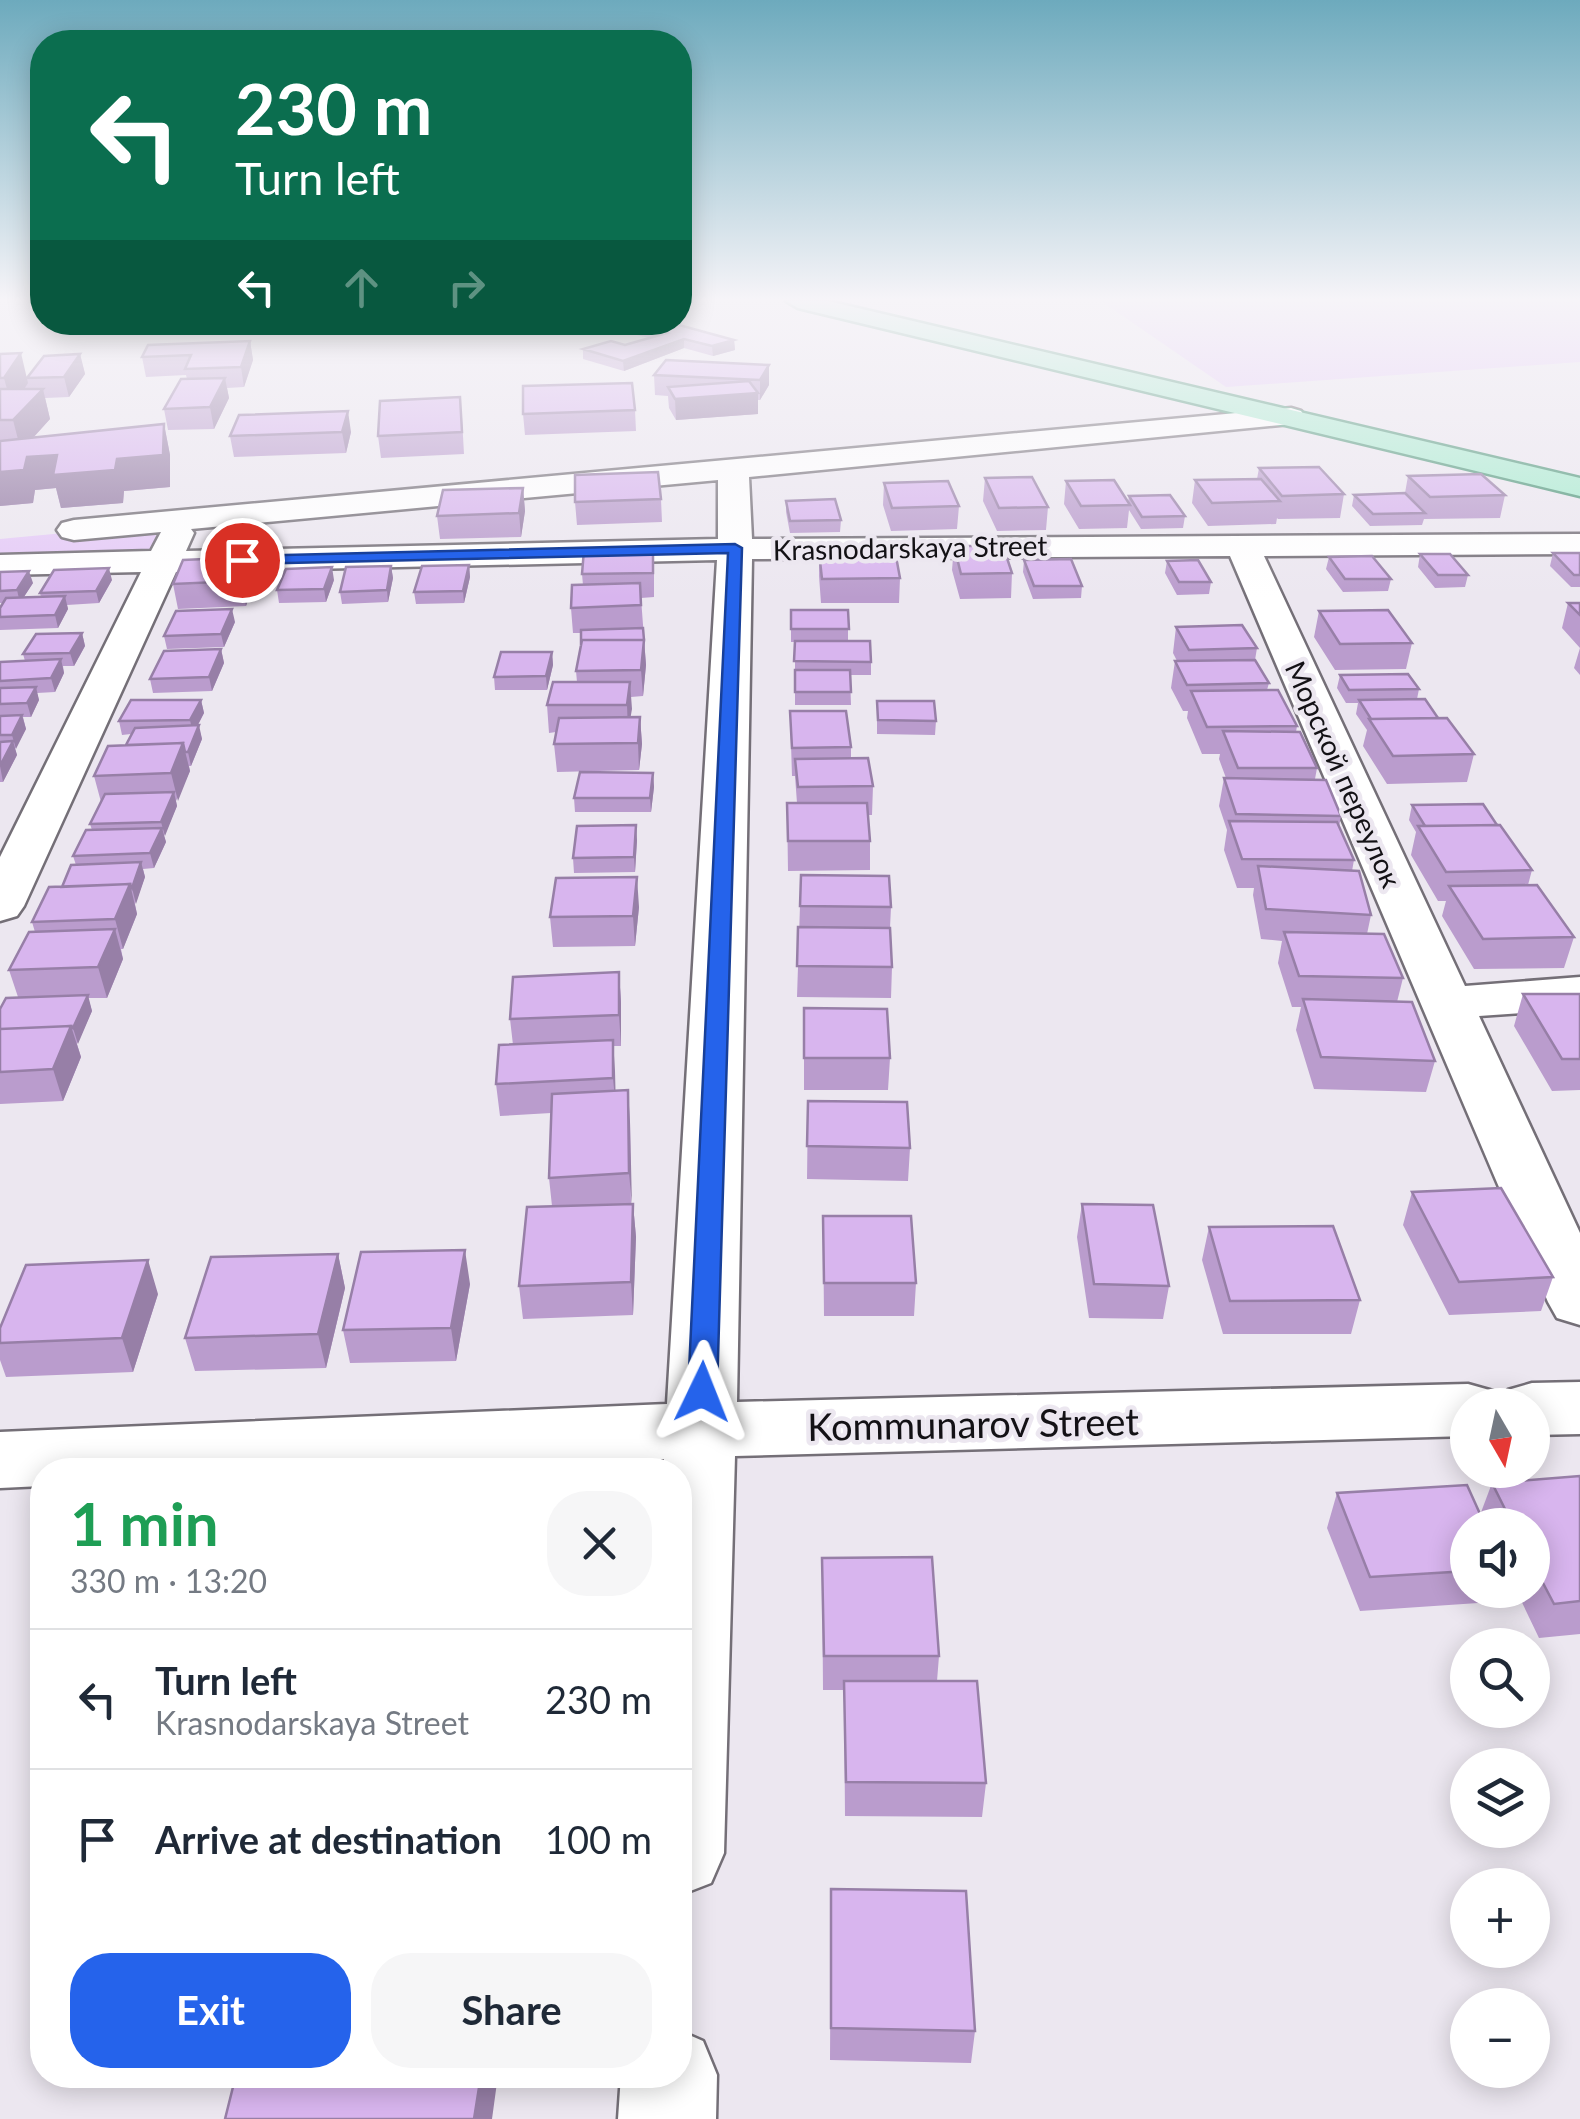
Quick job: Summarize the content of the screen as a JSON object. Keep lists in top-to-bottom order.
{
  "streets": {
    "street": ["Krasnodarskaya Street", "Морской переулок", "Kommunarov Street"]
  },
  "crossings": [
    ["Krasnodarskaya Street", "Морской переулок"]
  ],
  "north": "bottom",
  "page": {
    "turn": ["230 m", "Turn left"],
    "map_buttons": ["+", "−"],
    "heading": ["1 min", "330 m · 13:20"],
    "list": [
      {
        "name": "Turn left",
        "note": "Krasnodarskaya Street",
        "value": "230 m"
      },
      {
        "name": "Arrive at destination",
        "value": "100 m"
      }
    ],
    "buttons": ["Exit", "Share"]
  }
}
